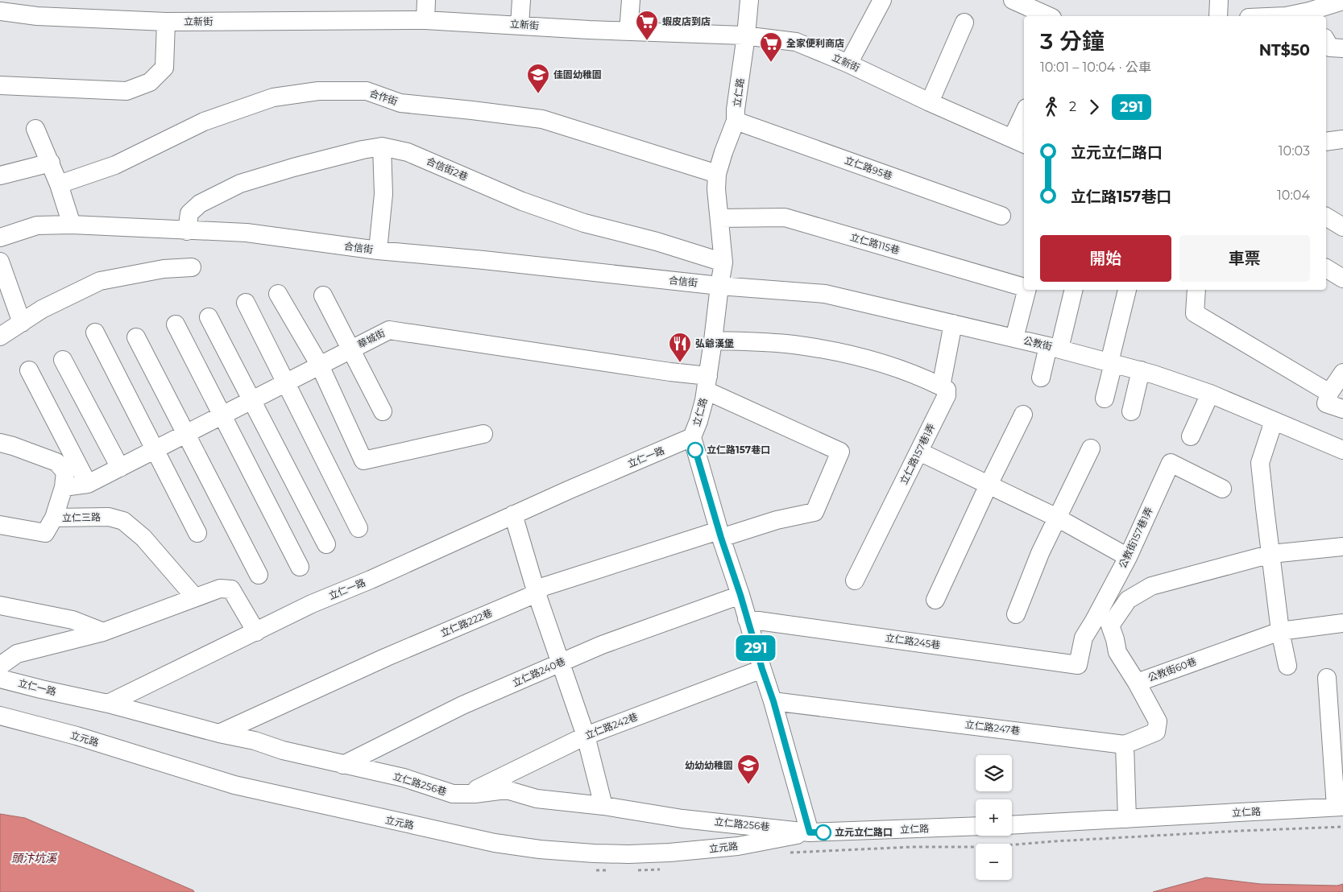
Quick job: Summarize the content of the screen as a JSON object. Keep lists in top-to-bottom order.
{
  "streets": {
    "street": [
      "立新街",
      "立仁路",
      "合作街",
      "立仁路95巷",
      "合信街2巷",
      "立仁路115巷",
      "合信街",
      "華城街",
      "公教街",
      "立仁路157巷1弄",
      "立仁一路",
      "立仁三路",
      "公教街157巷1弄",
      "立仁路222巷",
      "立仁路245巷",
      "公教街60巷",
      "立仁路240巷",
      "立仁路242巷",
      "立仁路247巷",
      "立元路",
      "立仁路256巷"
    ]
  },
  "crossings": [
    ["立新街", "立仁路"],
    ["立仁路", "合作街"],
    ["立仁路", "立仁路95巷"],
    ["立仁路", "合信街2巷"],
    ["立仁路", "立仁路115巷"],
    ["立仁路", "合信街"],
    ["立仁路", "華城街"],
    ["立仁路", "公教街"],
    ["立仁路", "立仁一路"],
    ["立仁路", "立仁路222巷"],
    ["立仁路", "立仁路245巷"],
    ["立仁路", "立仁路240巷"],
    ["立仁路", "立仁路242巷"],
    ["立仁路", "立仁路247巷"],
    ["立仁路", "立元路"],
    ["立仁路", "立仁路256巷"],
    ["合信街2巷", "合信街"],
    ["合信街", "公教街"],
    ["華城街", "立仁三路"],
    ["華城街", "立仁路222巷"],
    ["公教街", "立仁路157巷1弄"],
    ["立仁一路", "立仁路256巷"],
    ["公教街157巷1弄", "立仁路245巷"],
    ["立仁路222巷", "立仁路256巷"],
    ["公教街60巷", "立仁路247巷"],
    ["立仁路240巷", "立仁路256巷"],
    ["立仁路242巷", "立仁路256巷"],
    ["立元路", "立仁路256巷"]
  ],
  "water": ["頭汴坑溪"],
  "places": {
    "supermarket": ["蝦皮店到店", "全家便利商店"],
    "school or university": ["佳園幼稚園", "幼幼幼稚園"],
    "restaurant": ["弘爺漢堡"],
    "other": ["立仁路157巷口", "立元立仁路口"]
  },
  "lines": ["bus line 291"],
  "page": {
    "on_map": "291",
    "heading": ["3 分鐘", "10:01 – 10:04 · 公車", "NT$50"],
    "legs": ["2", "291"],
    "list": [
      {
        "name": "立元立仁路口",
        "value": "10:03"
      },
      {
        "name": "立仁路157巷口",
        "value": "10:04"
      }
    ],
    "buttons": ["開始", "車票"],
    "map_buttons": ["+", "−"]
  }
}
